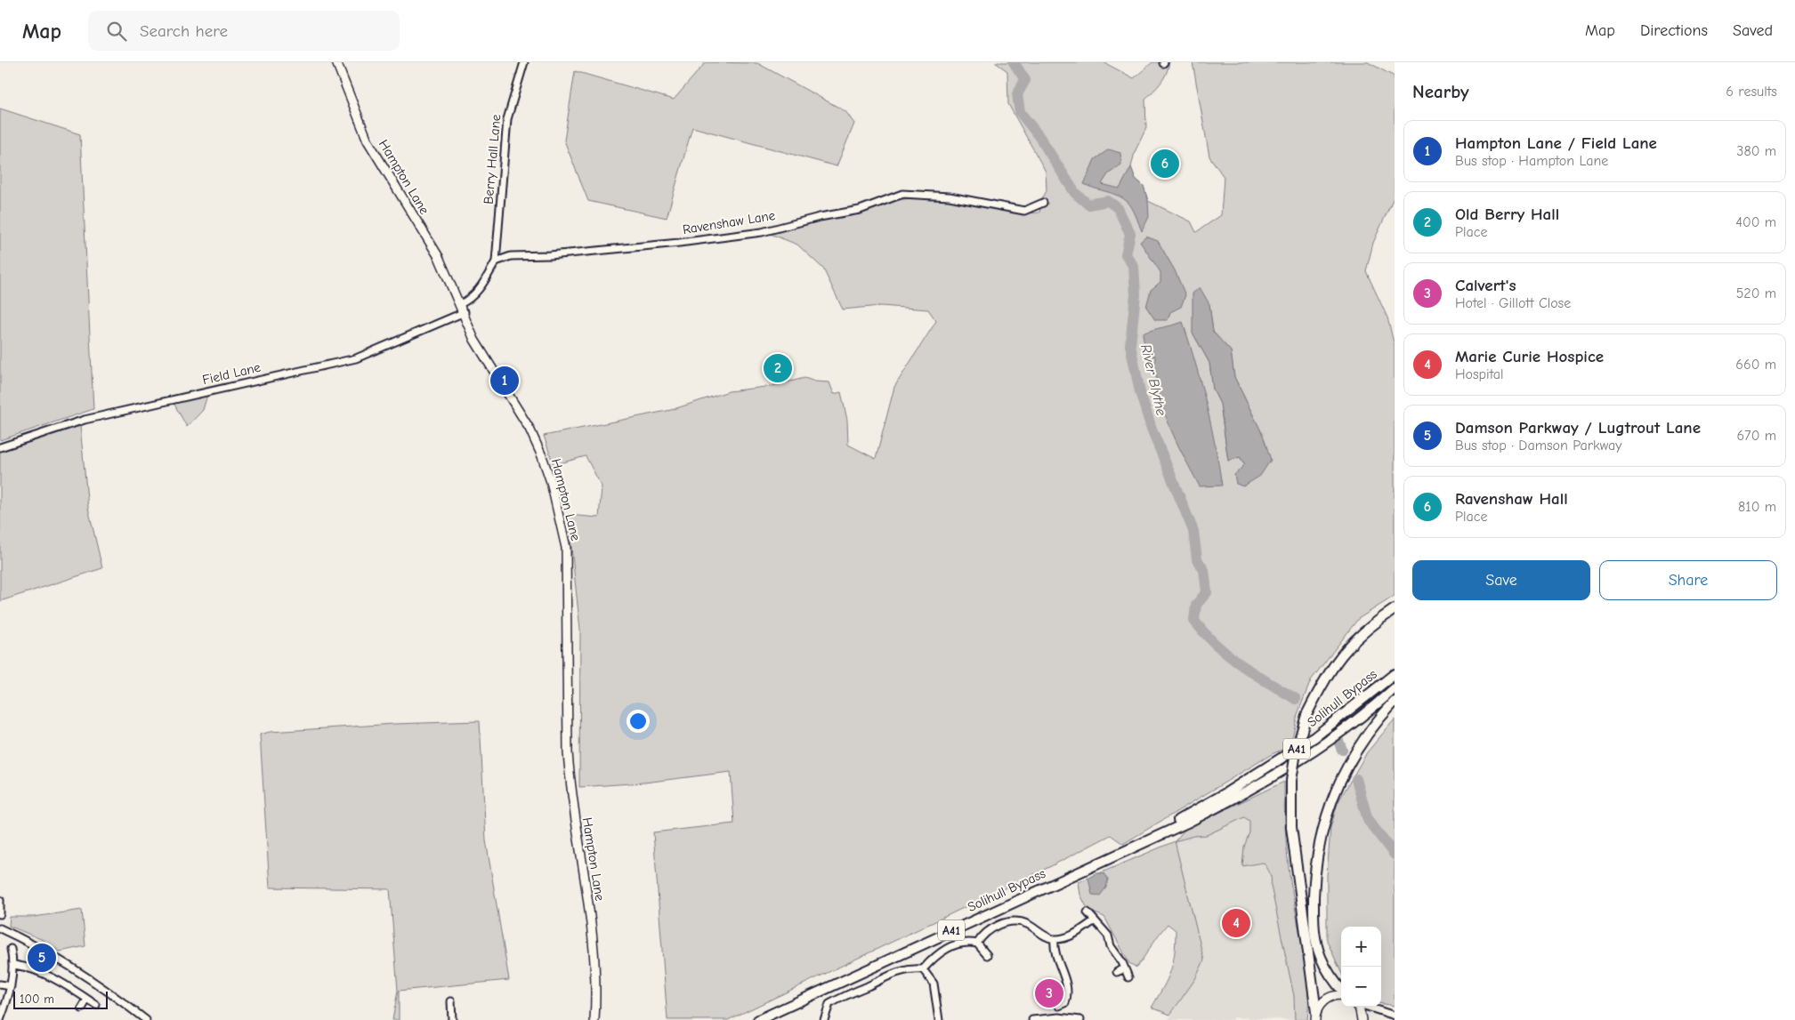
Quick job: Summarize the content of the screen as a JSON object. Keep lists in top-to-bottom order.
{
  "streets": {
    "highway": ["Solihull Bypass", "A41"],
    "main road": ["Hampton Lane"],
    "street": ["Berry Hall Lane", "Ravenshaw Lane", "Field Lane"]
  },
  "crossings": [
    ["Berry Hall Lane", "Ravenshaw Lane"],
    ["Hampton Lane", "Field Lane"]
  ],
  "water": ["River Blythe"],
  "scale_bar": "100 m",
  "page": {
    "header": "Map",
    "search": "Search here",
    "nav": ["Map", "Directions", "Saved"],
    "heading": ["Nearby", "6 results"],
    "list": [
      {
        "mark": "1",
        "name": "Hampton Lane / Field Lane",
        "note": "Bus stop · Hampton Lane",
        "value": "380 m"
      },
      {
        "mark": "2",
        "name": "Old Berry Hall",
        "note": "Place",
        "value": "400 m"
      },
      {
        "mark": "3",
        "name": "Calvert's",
        "note": "Hotel · Gillott Close",
        "value": "520 m"
      },
      {
        "mark": "4",
        "name": "Marie Curie Hospice",
        "note": "Hospital",
        "value": "660 m"
      },
      {
        "mark": "5",
        "name": "Damson Parkway / Lugtrout Lane",
        "note": "Bus stop · Damson Parkway",
        "value": "670 m"
      },
      {
        "mark": "6",
        "name": "Ravenshaw Hall",
        "note": "Place",
        "value": "810 m"
      }
    ],
    "pins": [
      "6",
      "2",
      "1",
      "4",
      "5",
      "3"
    ],
    "buttons": ["Save", "Share"],
    "map_buttons": ["+", "−"],
    "scale": "100 m"
  }
}
